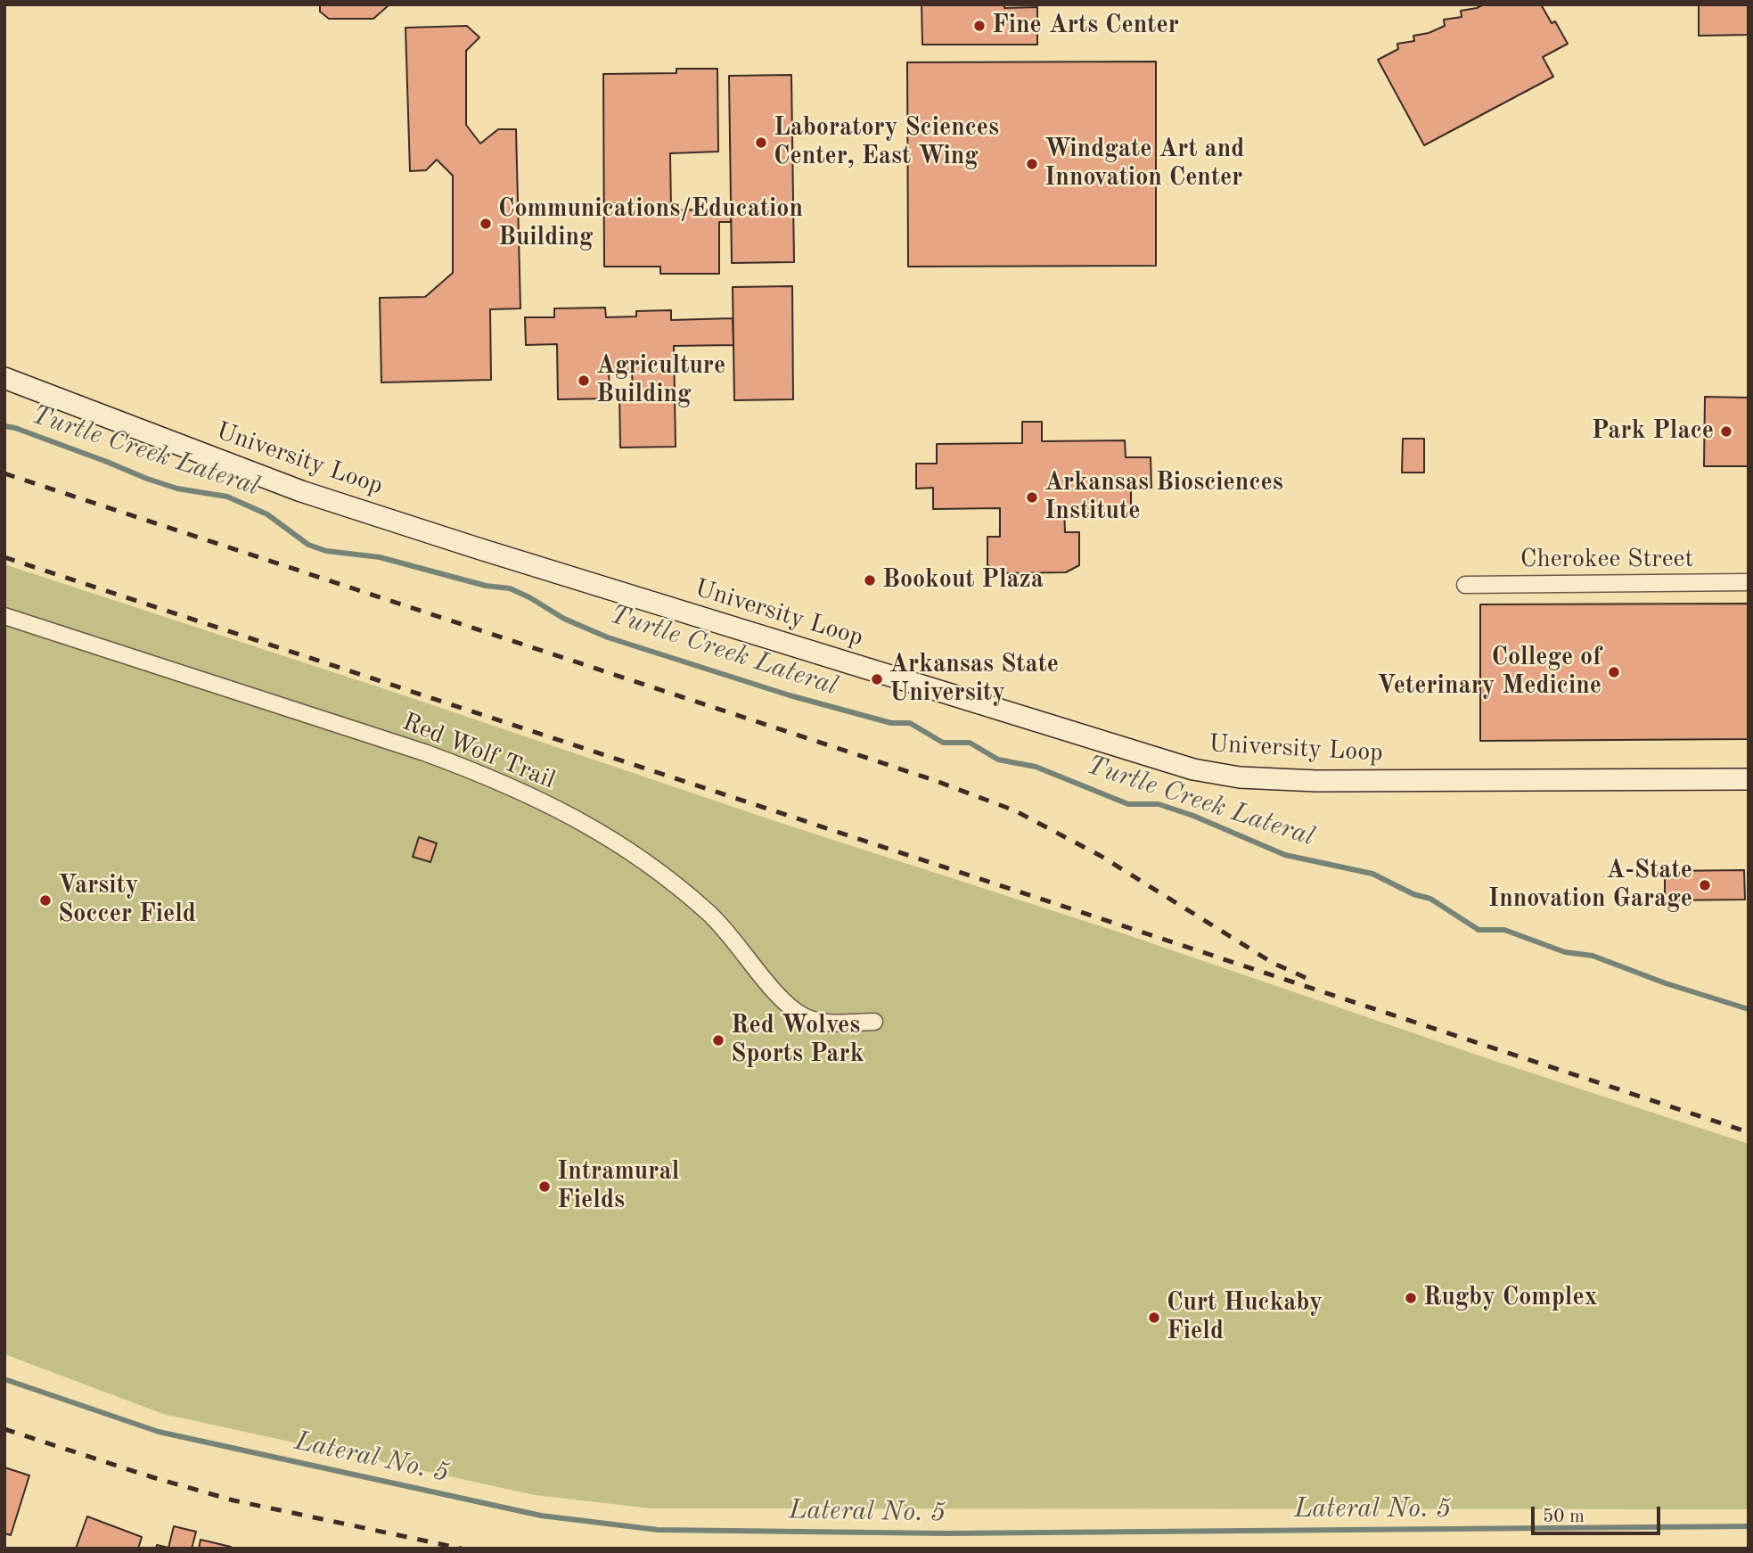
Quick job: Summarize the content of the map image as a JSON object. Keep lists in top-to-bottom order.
{
  "streets": {
    "street": ["University Loop", "Cherokee Street", "Red Wolf Trail"]
  },
  "water": ["Turtle Creek Lateral", "Lateral No. 5"],
  "places": [
    "Fine Arts Center",
    "Laboratory Sciences Center, East Wing",
    "Windgate Art and Innovation Center",
    "Communications/Education Building",
    "Agriculture Building",
    "Park Place",
    "Arkansas Biosciences Institute",
    "Bookout Plaza",
    "College of Veterinary Medicine",
    "Arkansas State University",
    "A-State Innovation Garage",
    "Varsity Soccer Field",
    "Red Wolves Sports Park",
    "Intramural Fields",
    "Rugby Complex",
    "Curt Huckaby Field"
  ],
  "scale_bar": "50 m"
}
